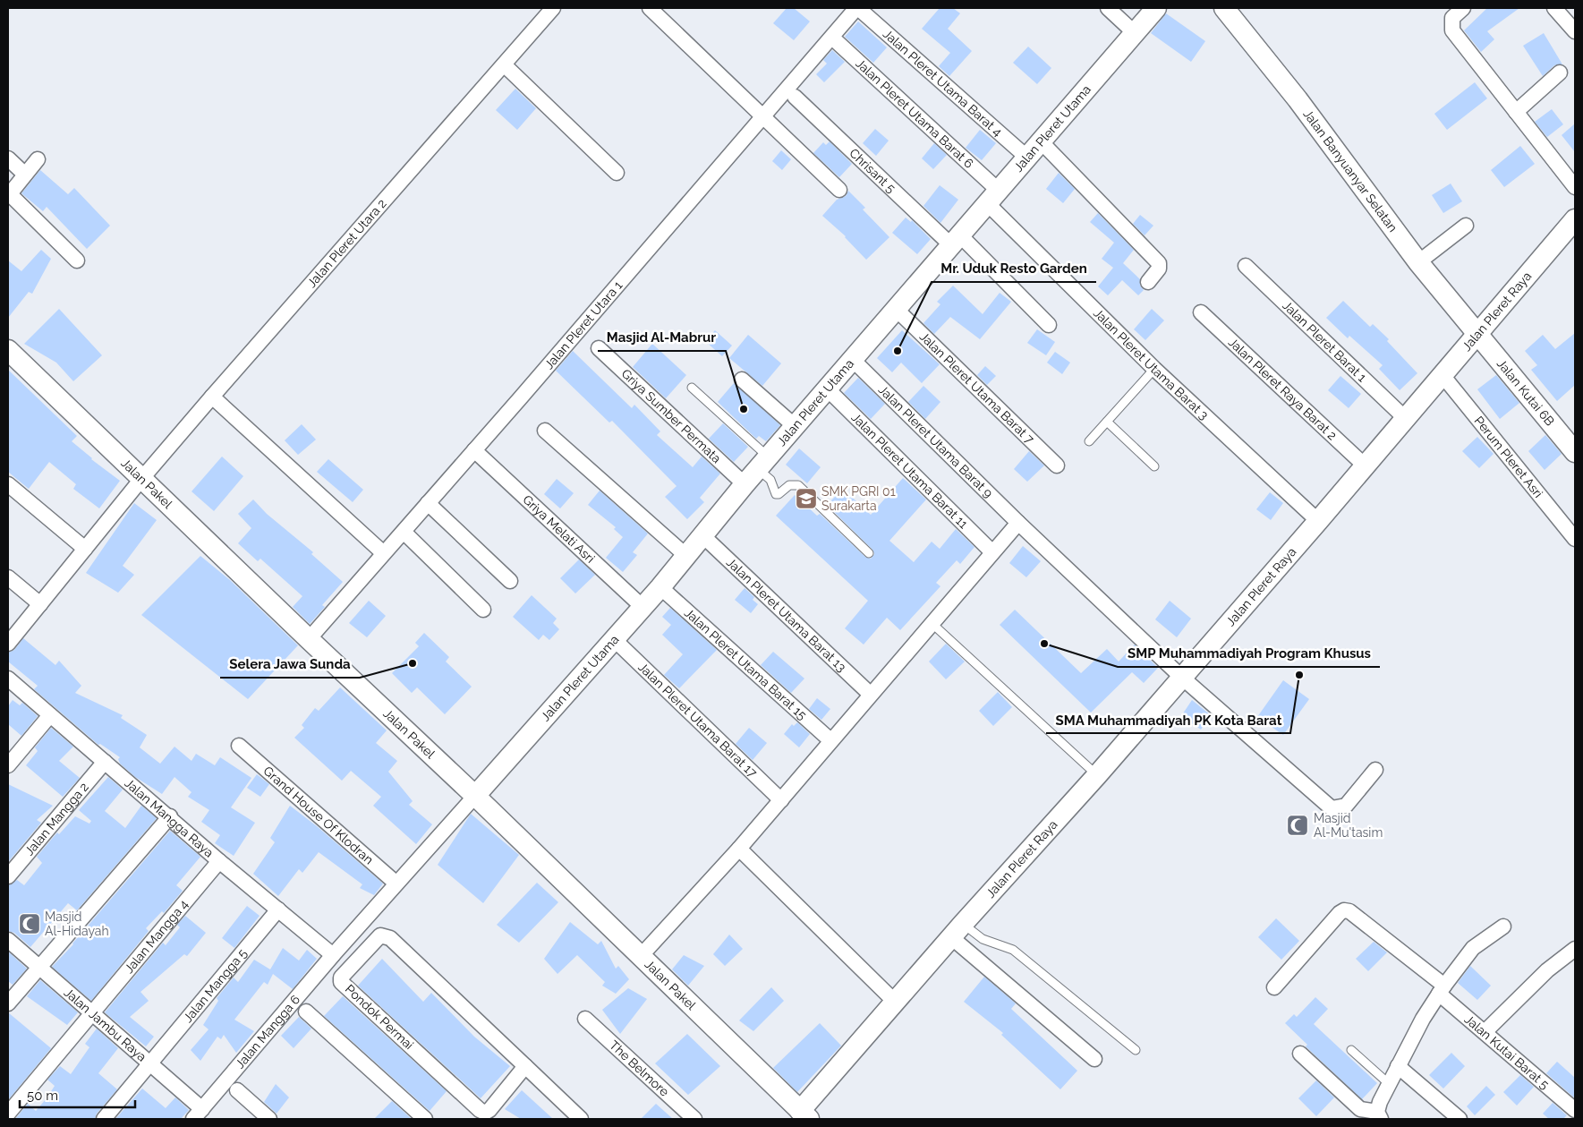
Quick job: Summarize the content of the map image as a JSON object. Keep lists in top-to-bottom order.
{
  "streets": {
    "street": [
      "Jalan Pleret Utama Barat 4",
      "Jalan Pleret Utama Barat 6",
      "Jalan Pleret Utama",
      "Chrisant 5",
      "Jalan Banyuanyar Selatan",
      "Jalan Pleret Utara 2",
      "Jalan Pleret Raya",
      "Jalan Pleret Utara 1",
      "Jalan Pleret Barat 1",
      "Jalan Pleret Utama Barat 3",
      "Jalan Pleret Utama Barat 7",
      "Jalan Pleret Raya Barat 2",
      "Jalan Kutai 6B",
      "Griya Sumber Permata",
      "Jalan Pleret Utama Barat 9",
      "Perum Pleret Asri",
      "Jalan Pleret Utama Barat 11",
      "Jalan Pakel",
      "Griya Melati Asri",
      "Jalan Pleret Utama Barat 13",
      "Jalan Pleret Utama Barat 15",
      "Jalan Pleret Utama Barat 17",
      "Grand House Of Klodran",
      "Jalan Mangga Raya",
      "Jalan Mangga 2",
      "Jalan Mangga 4",
      "Jalan Mangga 5",
      "Pondok Permai",
      "Jalan Jambu Raya",
      "Jalan Mangga 6",
      "Jalan Kutai Barat 5",
      "The Belmore"
    ]
  },
  "crossings": [
    ["Jalan Pleret Utama Barat 4", "Jalan Pleret Utama"],
    ["Jalan Pleret Utama Barat 4", "Jalan Pleret Utara 1"],
    ["Jalan Pleret Utama Barat 6", "Jalan Pleret Utama"],
    ["Jalan Pleret Utama Barat 6", "Jalan Pleret Utara 1"],
    ["Jalan Pleret Utama Barat 6", "Jalan Pleret Utama Barat 3"],
    ["Jalan Pleret Utama", "Chrisant 5"],
    ["Jalan Pleret Utama", "Jalan Pleret Utama Barat 3"],
    ["Jalan Pleret Utama", "Jalan Pleret Utama Barat 7"],
    ["Jalan Pleret Utama", "Griya Sumber Permata"],
    ["Jalan Pleret Utama", "Jalan Pleret Utama Barat 9"],
    ["Jalan Pleret Utama", "Jalan Pleret Utama Barat 11"],
    ["Jalan Pleret Utama", "Jalan Pakel"],
    ["Jalan Pleret Utama", "Griya Melati Asri"],
    ["Jalan Pleret Utama", "Jalan Pleret Utama Barat 13"],
    ["Jalan Pleret Utama", "Jalan Pleret Utama Barat 15"],
    ["Jalan Pleret Utama", "Jalan Pleret Utama Barat 17"],
    ["Jalan Pleret Utama", "Jalan Mangga 6"],
    ["Jalan Banyuanyar Selatan", "Jalan Pleret Raya"],
    ["Jalan Banyuanyar Selatan", "Jalan Kutai 6B"],
    ["Jalan Pleret Utara 2", "Jalan Pakel"],
    ["Jalan Pleret Raya", "Jalan Pleret Barat 1"],
    ["Jalan Pleret Raya", "Jalan Pleret Utama Barat 3"],
    ["Jalan Pleret Raya", "Jalan Pleret Raya Barat 2"],
    ["Jalan Pleret Raya", "Jalan Kutai 6B"],
    ["Jalan Pleret Raya", "Jalan Pleret Utama Barat 9"],
    ["Jalan Pleret Raya", "Perum Pleret Asri"],
    ["Jalan Pleret Raya", "Jalan Pakel"],
    ["Jalan Pleret Utara 1", "Jalan Pakel"],
    ["Jalan Pleret Utara 1", "Griya Melati Asri"],
    ["Jalan Pakel", "Jalan Mangga 6"],
    ["Grand House Of Klodran", "Jalan Mangga 6"],
    ["Jalan Mangga Raya", "Jalan Mangga 2"],
    ["Jalan Mangga Raya", "Jalan Mangga 4"],
    ["Jalan Mangga Raya", "Jalan Mangga 5"],
    ["Jalan Mangga Raya", "Jalan Mangga 6"],
    ["Jalan Mangga 4", "Jalan Jambu Raya"],
    ["Jalan Mangga 5", "Jalan Jambu Raya"],
    ["Jalan Jambu Raya", "Jalan Mangga 6"]
  ],
  "places": {
    "other": [
      "Mr. Uduk Resto Garden",
      "Masjid Al-Mabrur",
      "SMP Muhammadiyah Program Khusus",
      "Selera Jawa Sunda",
      "SMA Muhammadiyah PK Kota Barat"
    ],
    "school or university": ["SMK PGRI 01 Surakarta"],
    "mosque": ["Masjid Al-Mu'tasim", "Masjid Al-Hidayah"]
  },
  "scale_bar": "50 m"
}
